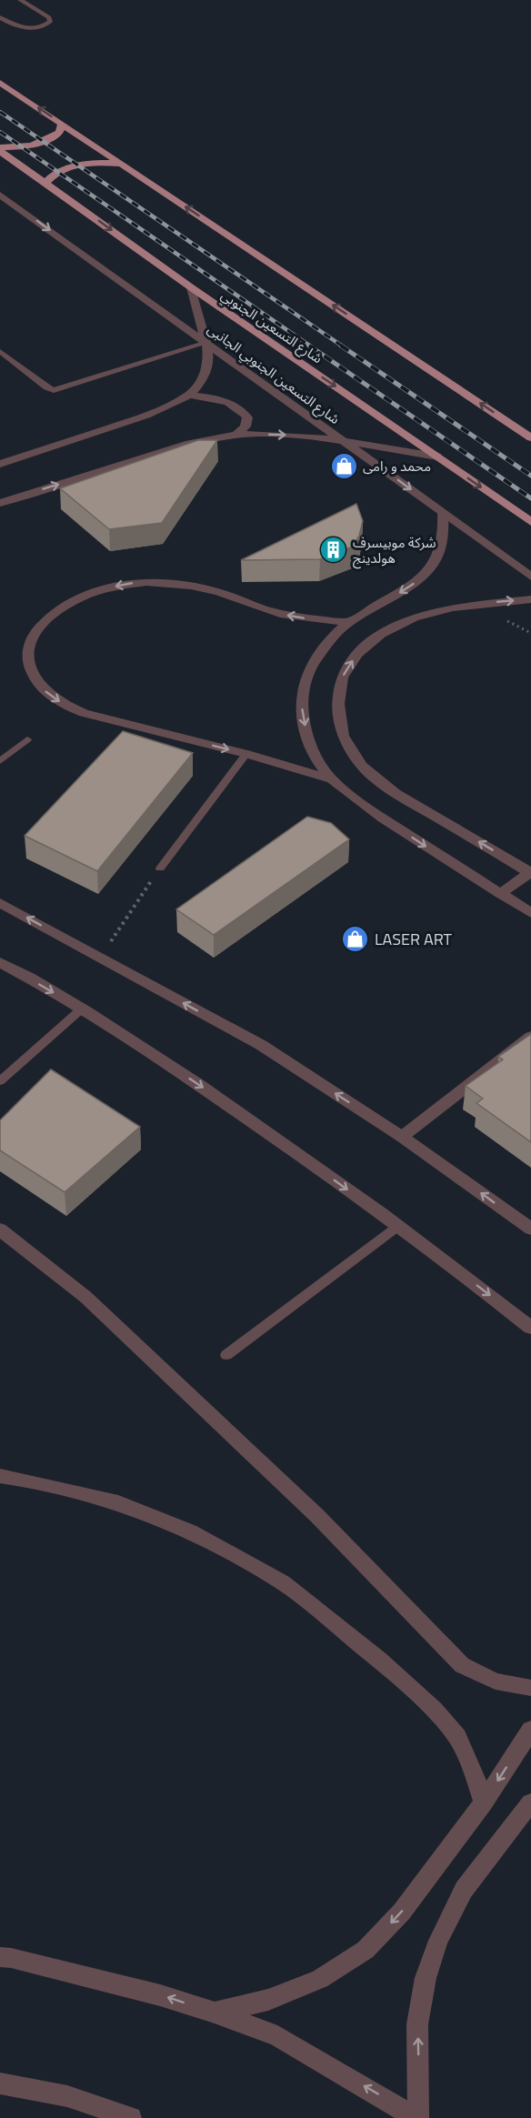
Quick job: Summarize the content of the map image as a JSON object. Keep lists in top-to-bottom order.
{
  "streets": {
    "main road": ["شارع التسعين الجنوبي"],
    "street": ["شارع التسعين الجنوبي الجانبى"]
  },
  "one_way": ["شارع التسعين الجنوبي الجانبى"],
  "places": {
    "shop": ["محمد و رامى", "LASER ART"],
    "building": ["شركة موبيسرف هولدينج"]
  }
}
